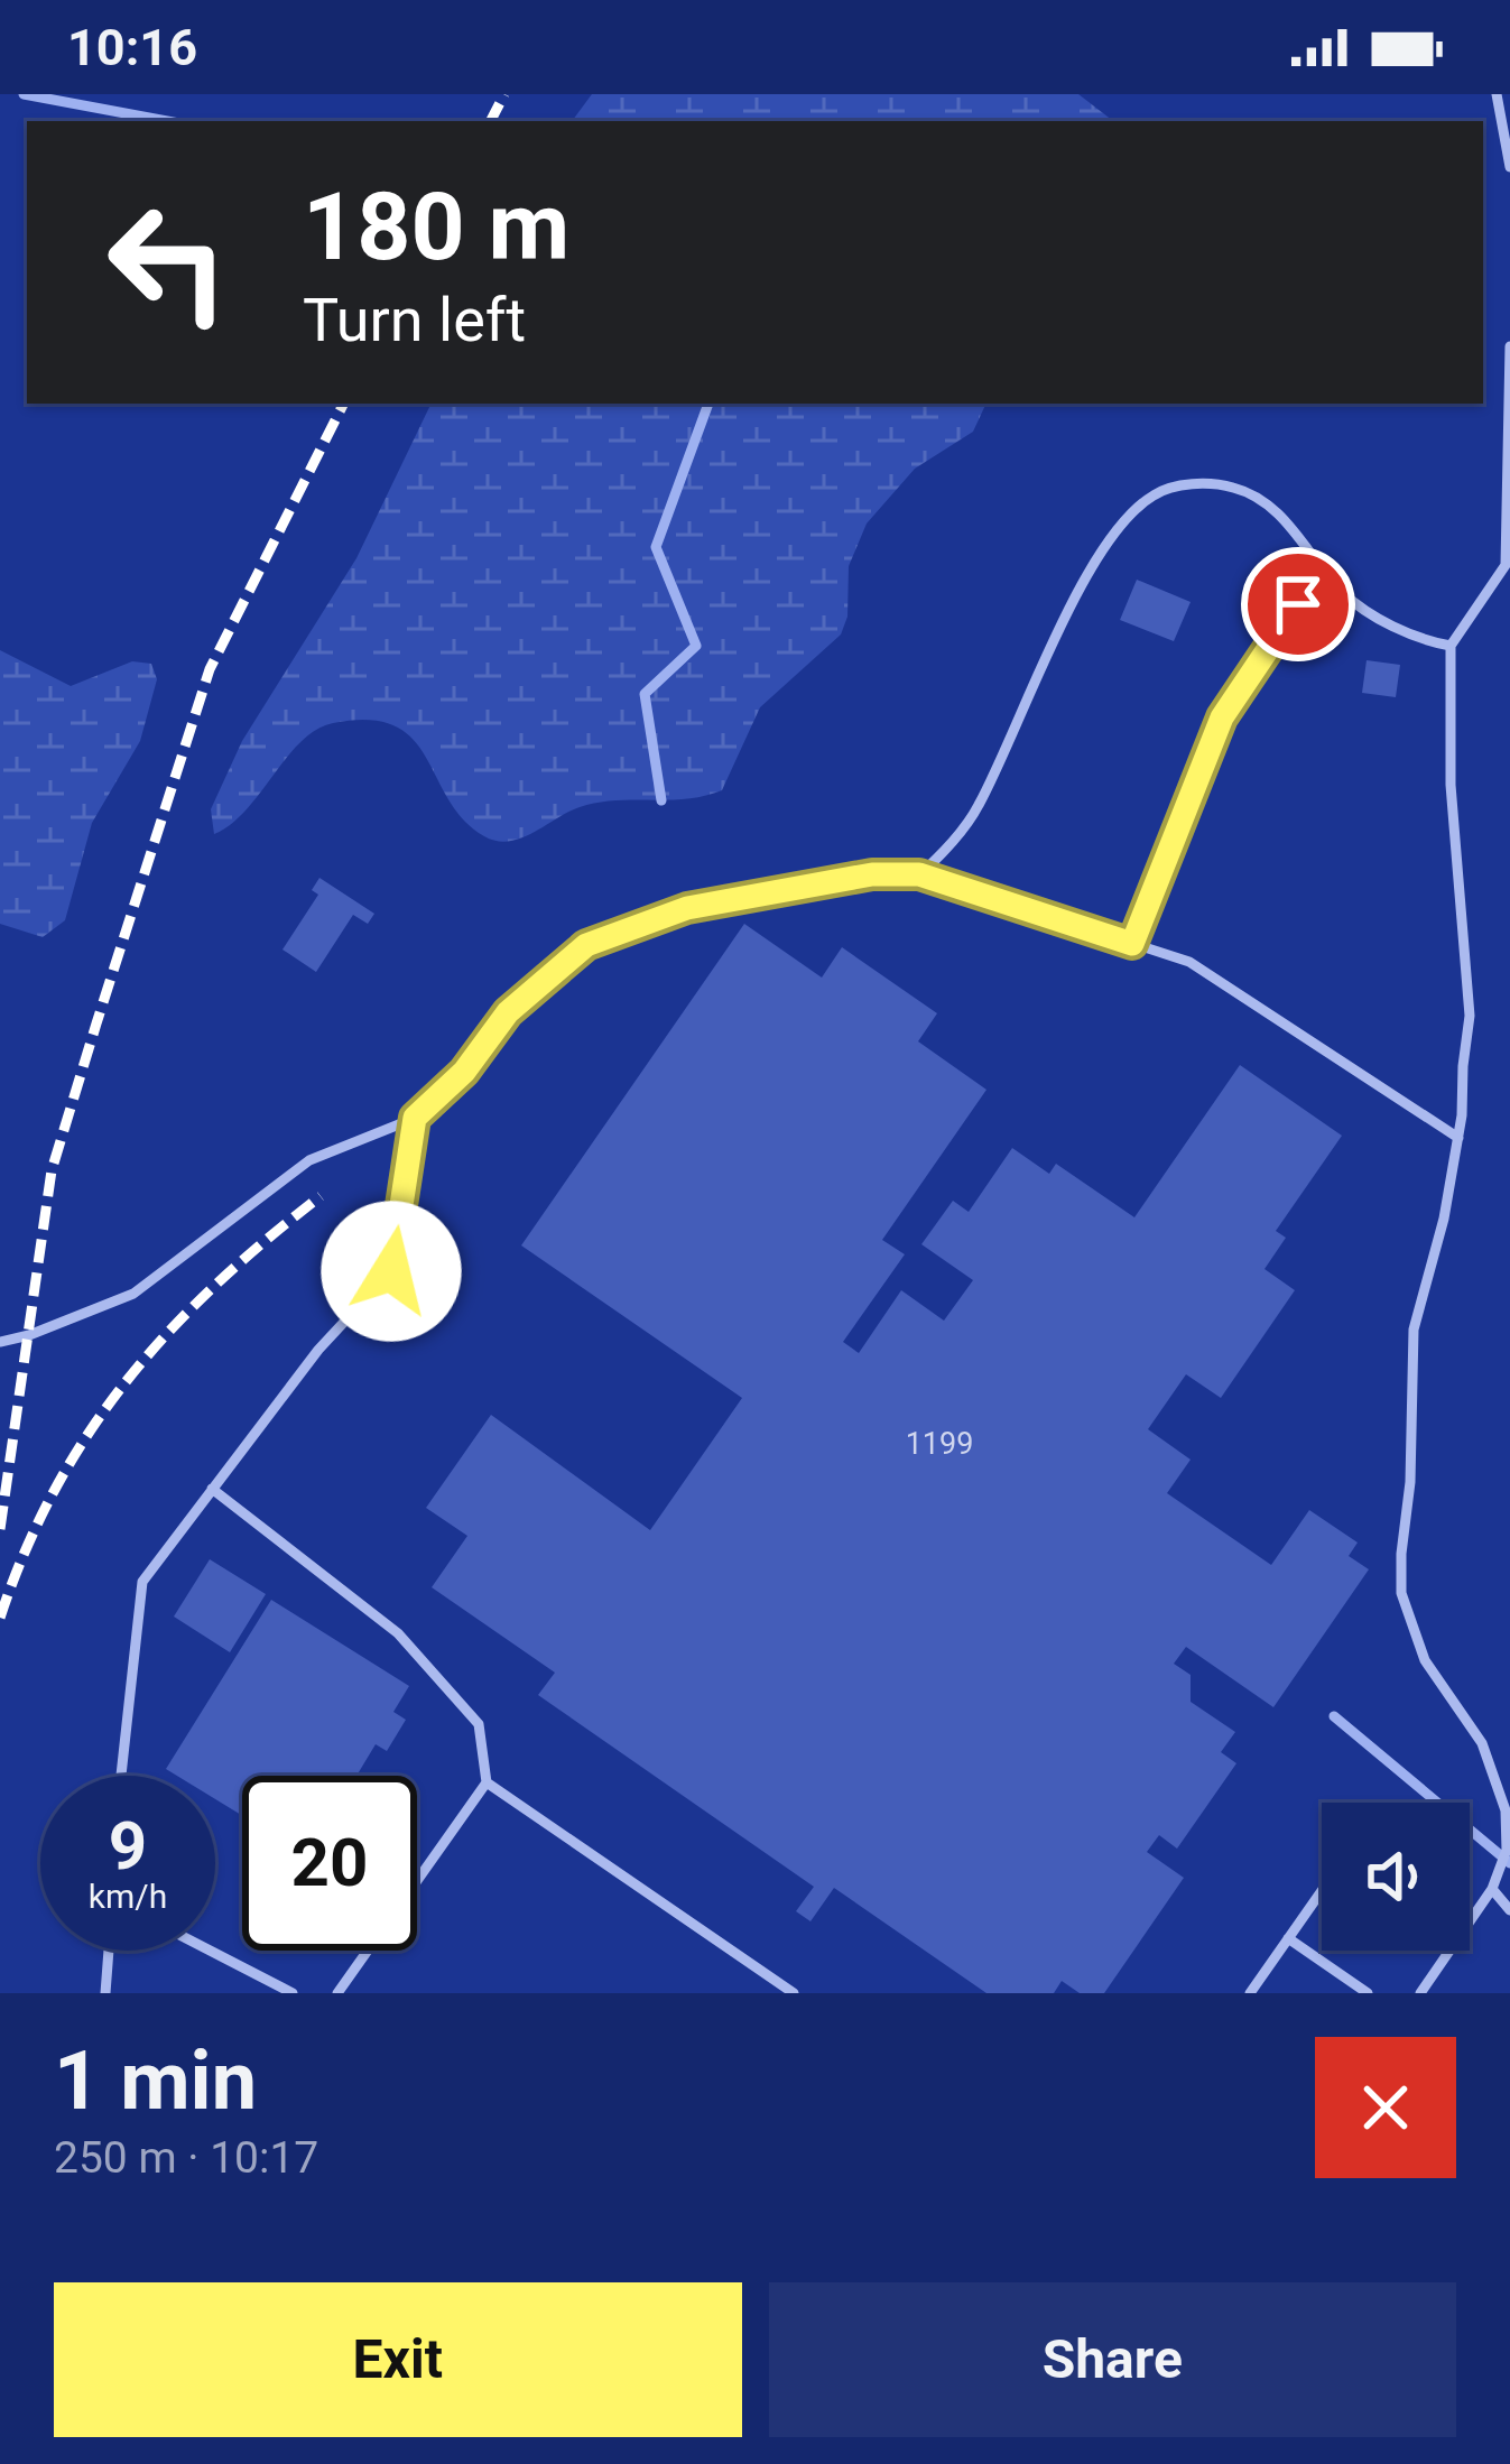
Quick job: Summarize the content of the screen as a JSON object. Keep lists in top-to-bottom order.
{
  "house_numbers": ["1199"],
  "page": {
    "status": "10:16",
    "turn": ["180 m", "Turn left"],
    "speed": "9 km/h",
    "limit": "20",
    "heading": ["1 min", "250 m · 10:17"],
    "buttons": ["Exit", "Share"]
  }
}
